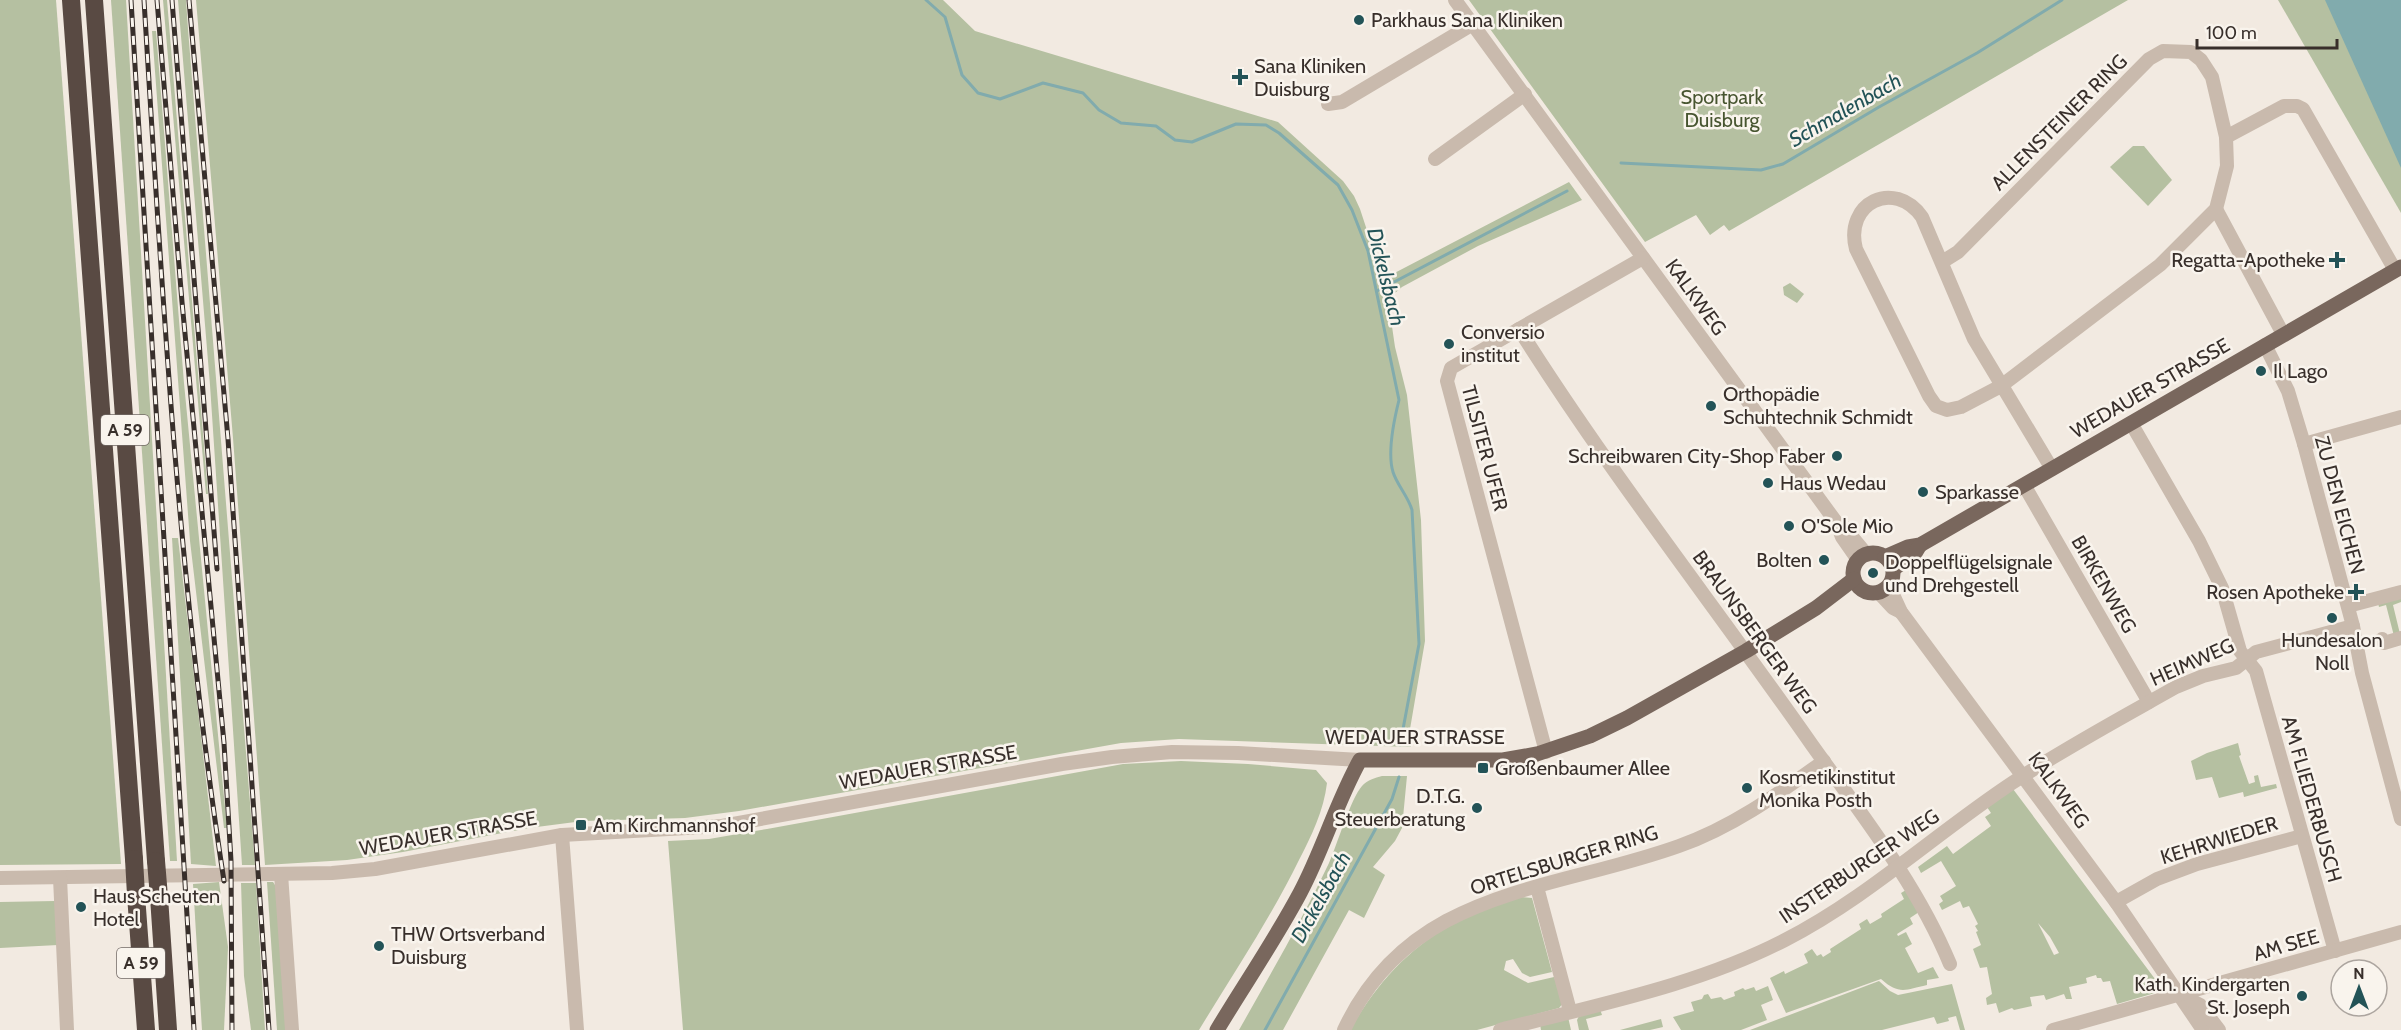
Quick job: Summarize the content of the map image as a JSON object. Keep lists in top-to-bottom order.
{
  "streets": {
    "highway": ["A 59"],
    "main road": ["WEDAUER STRASSE"],
    "street": [
      "ALLENSTEINER RING",
      "KALKWEG",
      "TILSITER UFER",
      "ZU DEN EICHEN",
      "BIRKENWEG",
      "BRAUNSBERGER WEG",
      "HEIMWEG",
      "AM FLIEDERBUSCH",
      "KEHRWIEDER",
      "ORTELSBURGER RING",
      "INSTERBURGER WEG",
      "AM SEE"
    ]
  },
  "crossings": [
    ["KALKWEG", "WEDAUER STRASSE"],
    ["KALKWEG", "TILSITER UFER"],
    ["KALKWEG", "HEIMWEG"],
    ["KALKWEG", "KEHRWIEDER"],
    ["KALKWEG", "INSTERBURGER WEG"],
    ["KALKWEG", "AM SEE"],
    ["WEDAUER STRASSE", "TILSITER UFER"],
    ["WEDAUER STRASSE", "ZU DEN EICHEN"],
    ["WEDAUER STRASSE", "BIRKENWEG"],
    ["WEDAUER STRASSE", "BRAUNSBERGER WEG"],
    ["WEDAUER STRASSE", "AM FLIEDERBUSCH"],
    ["TILSITER UFER", "BRAUNSBERGER WEG"],
    ["ZU DEN EICHEN", "HEIMWEG"],
    ["BIRKENWEG", "HEIMWEG"],
    ["BRAUNSBERGER WEG", "ORTELSBURGER RING"],
    ["BRAUNSBERGER WEG", "INSTERBURGER WEG"],
    ["HEIMWEG", "AM FLIEDERBUSCH"],
    ["HEIMWEG", "INSTERBURGER WEG"],
    ["AM FLIEDERBUSCH", "KEHRWIEDER"],
    ["AM FLIEDERBUSCH", "AM SEE"]
  ],
  "water": ["Schmalenbach", "Dickelsbach"],
  "parks": ["Sportpark Duisburg"],
  "places": {
    "other": [
      "Parkhaus Sana Kliniken",
      "Conversio institut",
      "Il Lago",
      "Orthopädie Schuhtechnik Schmidt",
      "Schreibwaren City-Shop Faber",
      "Haus Wedau",
      "Sparkasse",
      "O'Sole Mio",
      "Bolten",
      "Doppelflügelsignale und Drehgestell",
      "Hundesalon Noll",
      "Kosmetikinstitut Monika Posth",
      "D.T.G. Steuerberatung",
      "Haus Scheuten Hotel",
      "THW Ortsverband Duisburg",
      "Kath. Kindergarten St. Joseph"
    ],
    "health": ["Sana Kliniken Duisburg", "Regatta-Apotheke", "Rosen Apotheke"],
    "transit": ["Großenbaumer Allee", "Am Kirchmannshof"]
  },
  "scale_bar": "100 m",
  "north": "top"
}
